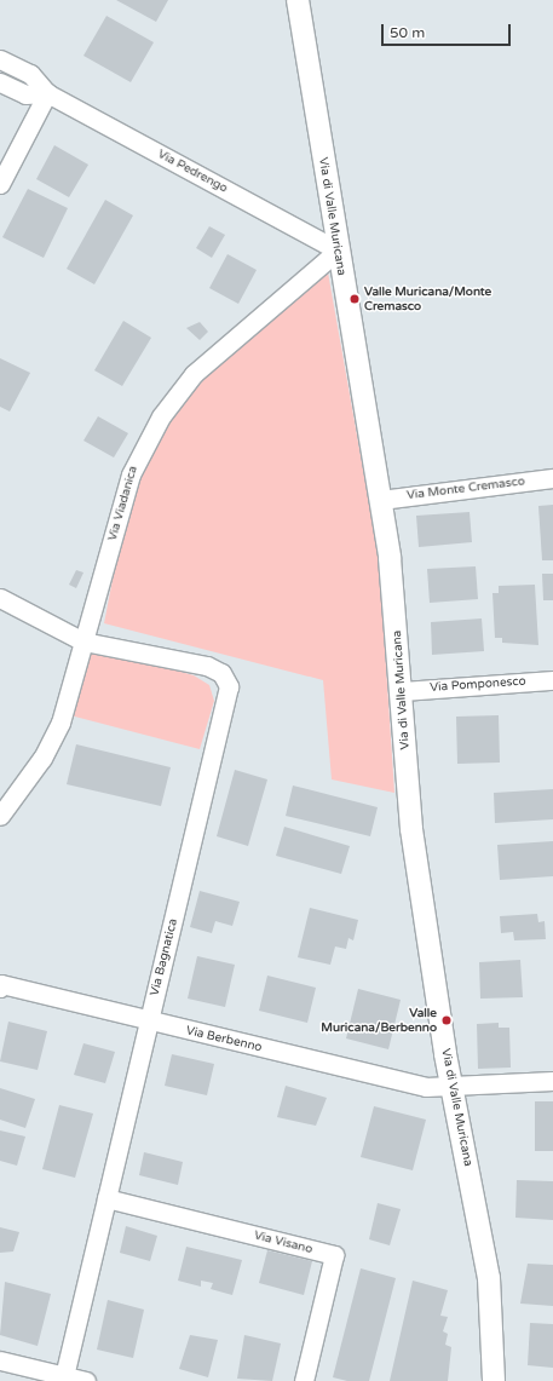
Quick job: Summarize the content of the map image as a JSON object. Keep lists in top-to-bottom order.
{
  "streets": {
    "street": [
      "Via Pedrengo",
      "Via di Valle Muricana",
      "Via Monte Cremasco",
      "Via Viadanica",
      "Via Pomponesco",
      "Via Bagnatica",
      "Via Berbenno",
      "Via Visano"
    ]
  },
  "crossings": [
    ["Via Pedrengo", "Via di Valle Muricana"],
    ["Via Pedrengo", "Via Viadanica"],
    ["Via di Valle Muricana", "Via Monte Cremasco"],
    ["Via di Valle Muricana", "Via Viadanica"],
    ["Via di Valle Muricana", "Via Pomponesco"],
    ["Via di Valle Muricana", "Via Berbenno"],
    ["Via Viadanica", "Via Bagnatica"],
    ["Via Bagnatica", "Via Berbenno"],
    ["Via Bagnatica", "Via Visano"]
  ],
  "places": ["Valle Muricana/Monte Cremasco", "Valle Muricana/Berbenno"],
  "scale_bar": "50 m"
}
